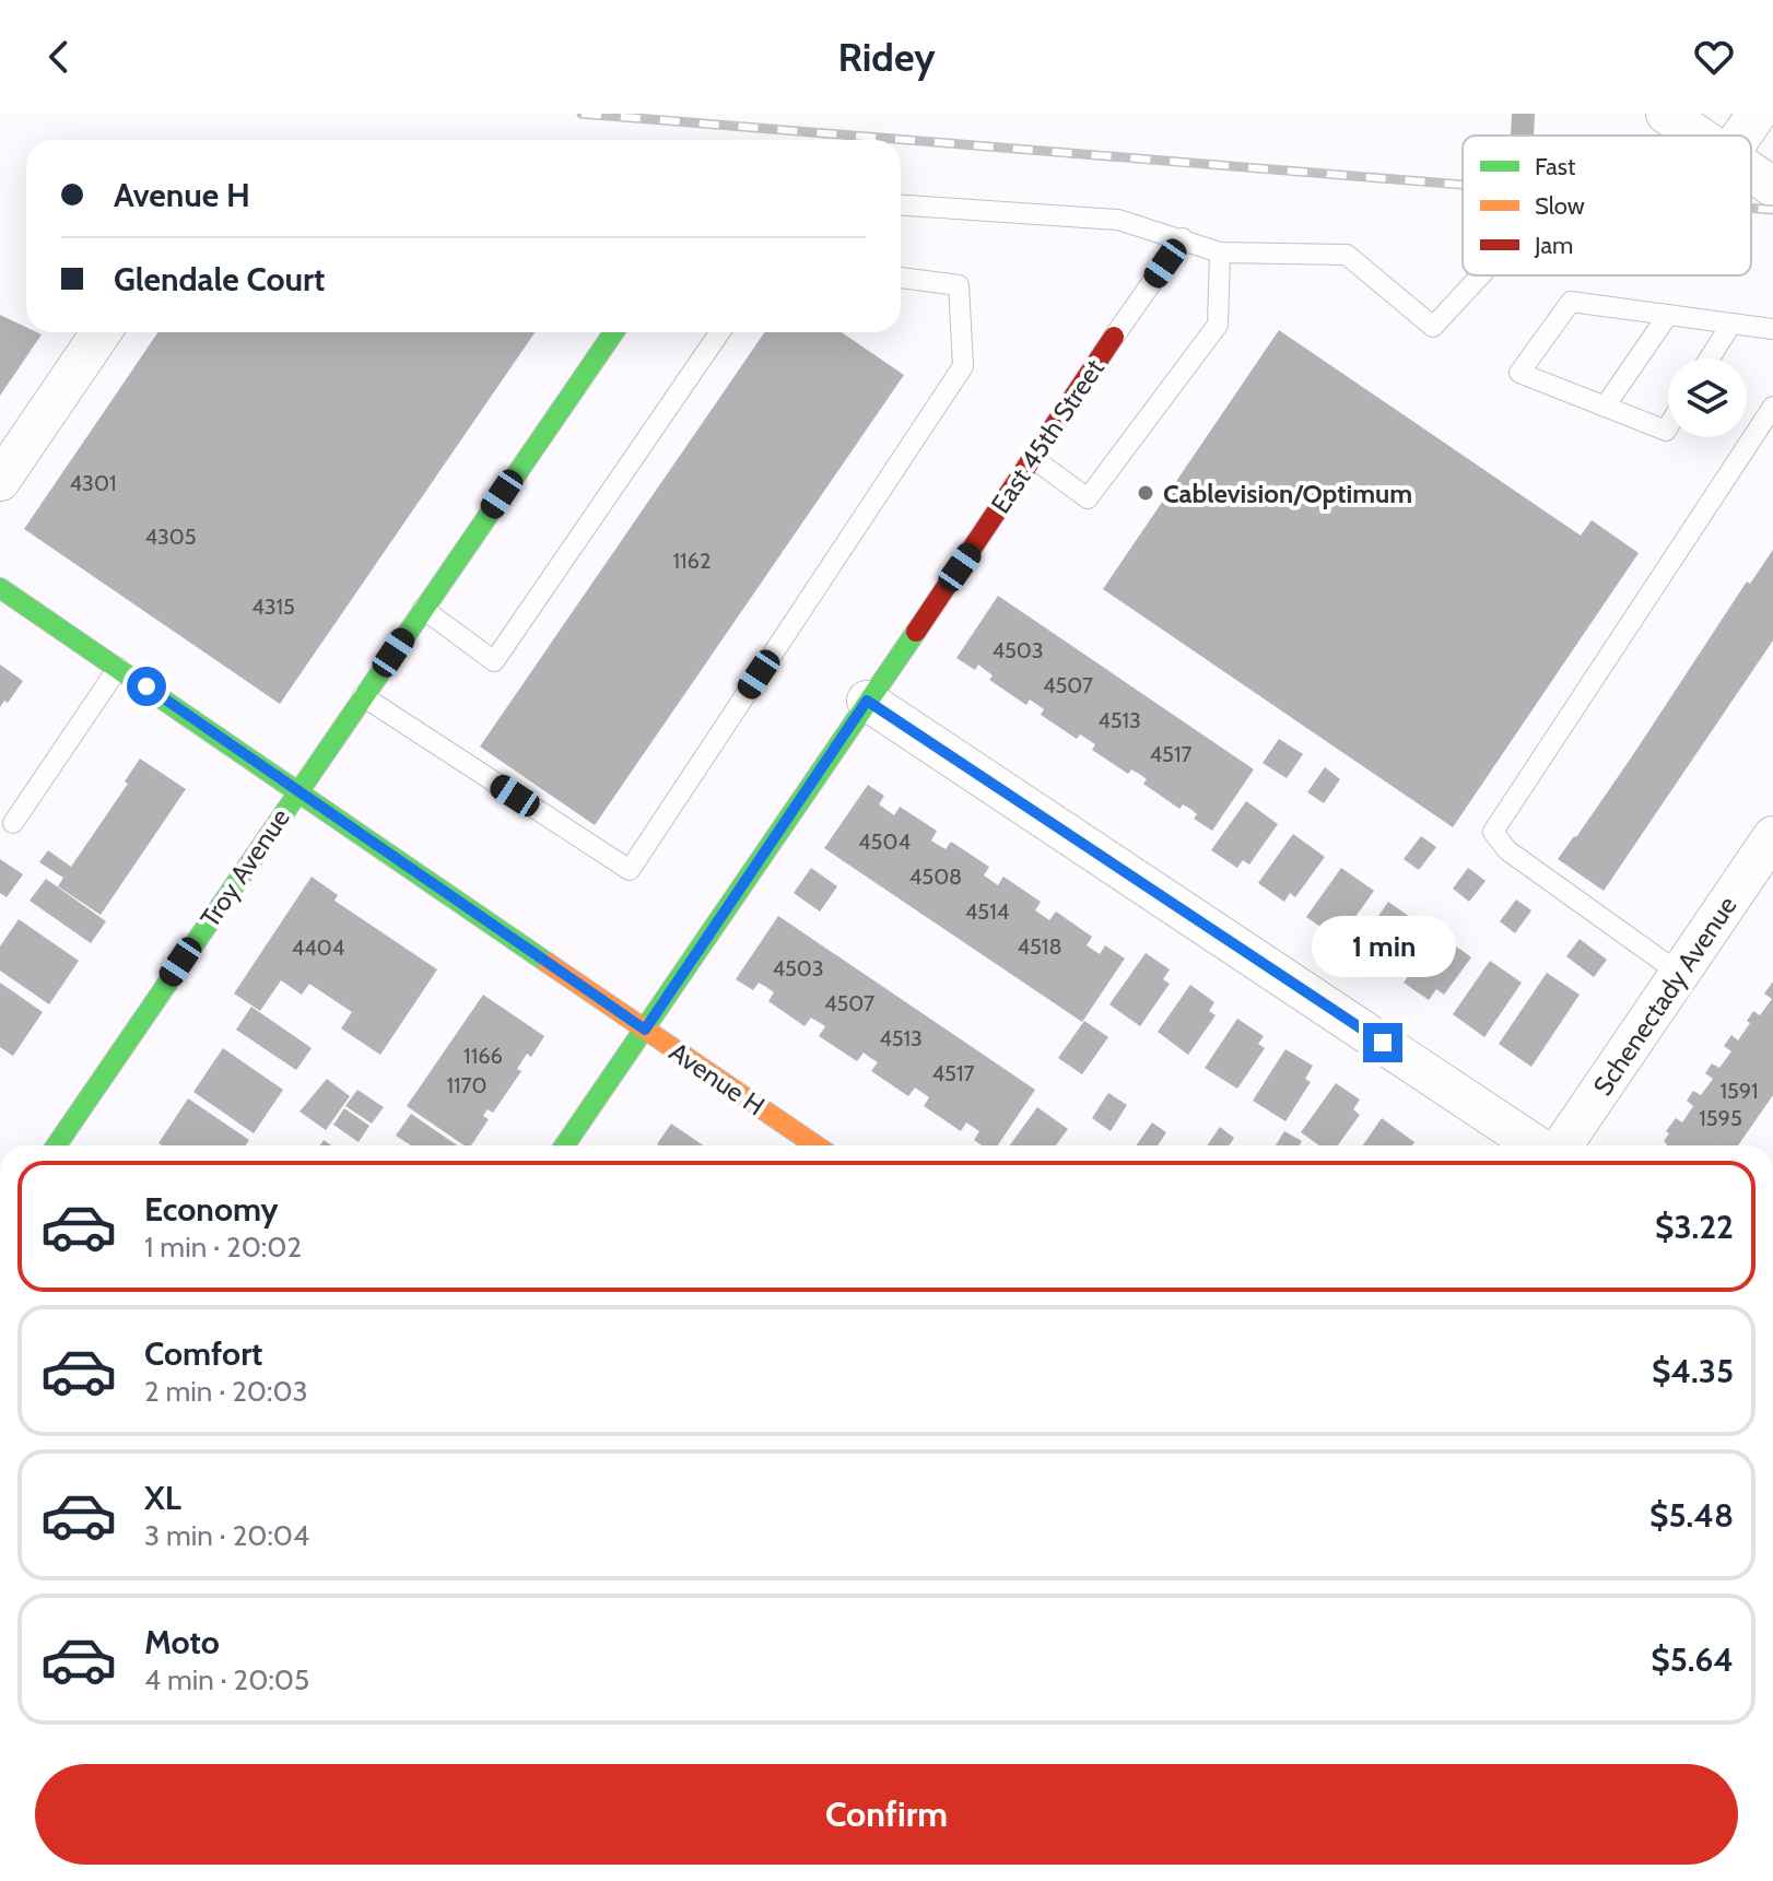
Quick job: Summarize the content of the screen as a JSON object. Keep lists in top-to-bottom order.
{
  "streets": {
    "street": [
      "East 45th Street",
      "Troy Avenue",
      "Schenectady Avenue",
      "Avenue H"
    ]
  },
  "crossings": [
    ["East 45th Street", "Avenue H"],
    ["Troy Avenue", "Avenue H"]
  ],
  "places": ["Cablevision/Optimum"],
  "house_numbers": [
    "4301",
    "4305",
    "1162",
    "4315",
    "4503",
    "4507",
    "4513",
    "4517",
    "4504",
    "4508",
    "4514",
    "4518",
    "4404",
    "4503",
    "4507",
    "4513",
    "1166",
    "4517",
    "1170",
    "1591",
    "1595"
  ],
  "legend": ["Fast", "Slow", "Jam"],
  "page": {
    "header": "Ridey",
    "banner": ["Avenue H", "Glendale Court"],
    "bubble": "1 min",
    "list": [
      {
        "name": "Economy",
        "note": "1 min · 20:02",
        "value": "$3.22"
      },
      {
        "name": "Comfort",
        "note": "2 min · 20:03",
        "value": "$4.35"
      },
      {
        "name": "XL",
        "note": "3 min · 20:04",
        "value": "$5.48"
      },
      {
        "name": "Moto",
        "note": "4 min · 20:05",
        "value": "$5.64"
      }
    ],
    "buttons": "Confirm"
  }
}
